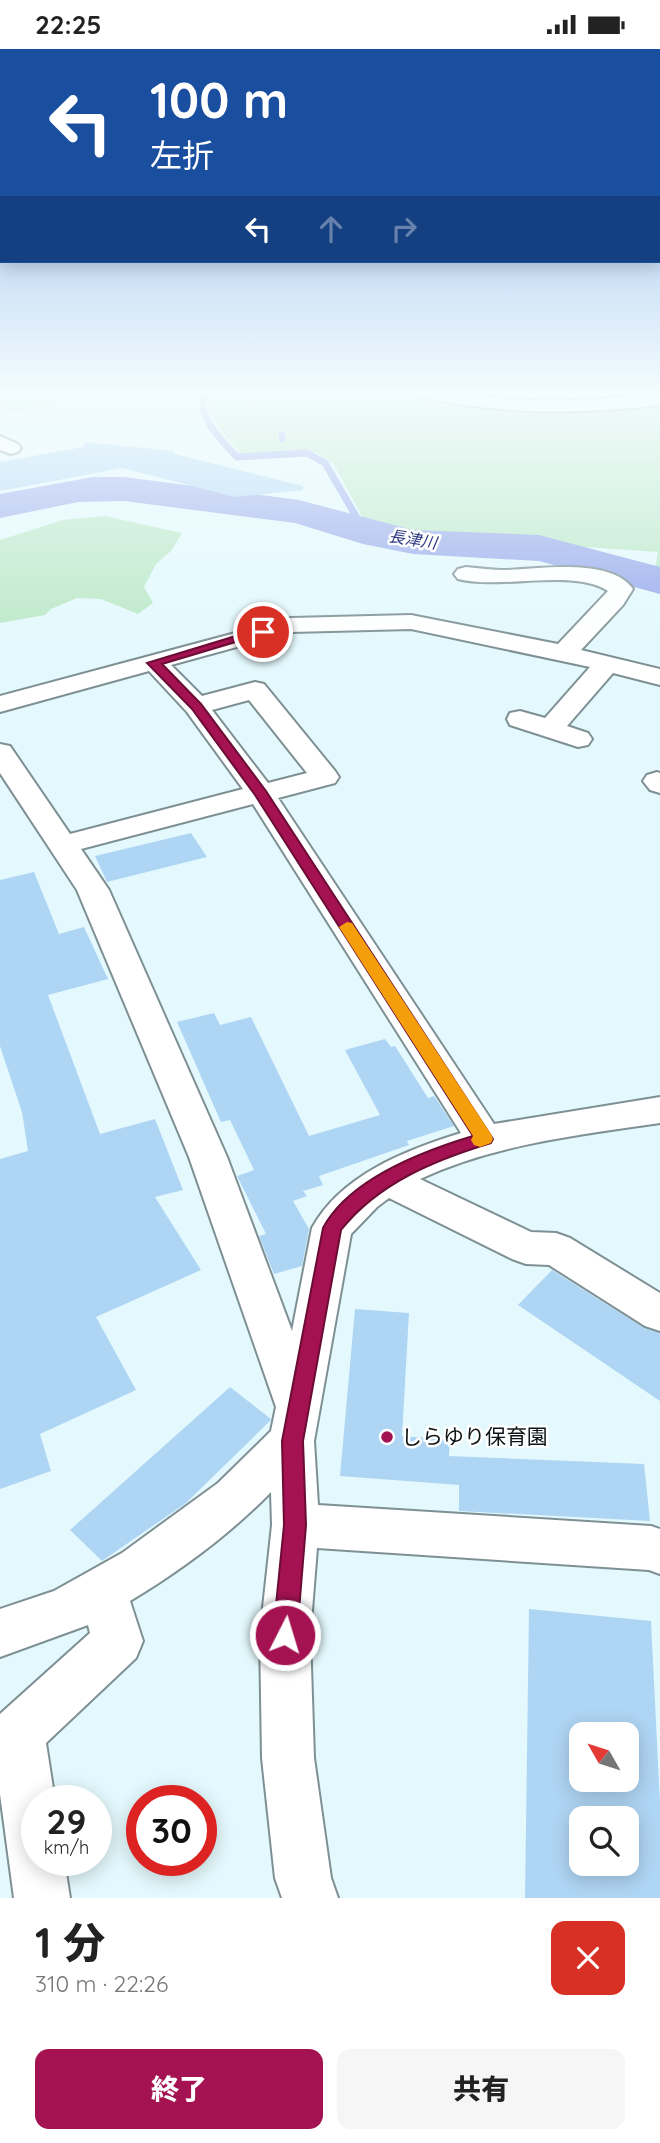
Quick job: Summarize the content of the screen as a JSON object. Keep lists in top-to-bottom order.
{
  "water": ["長津川"],
  "places": ["しらゆり保育園"],
  "north": "top left",
  "page": {
    "status": "22:25",
    "turn": ["100 m", "左折"],
    "speed": "29 km/h",
    "limit": "30",
    "heading": ["1 分", "310 m · 22:26"],
    "buttons": ["終了", "共有"]
  }
}
